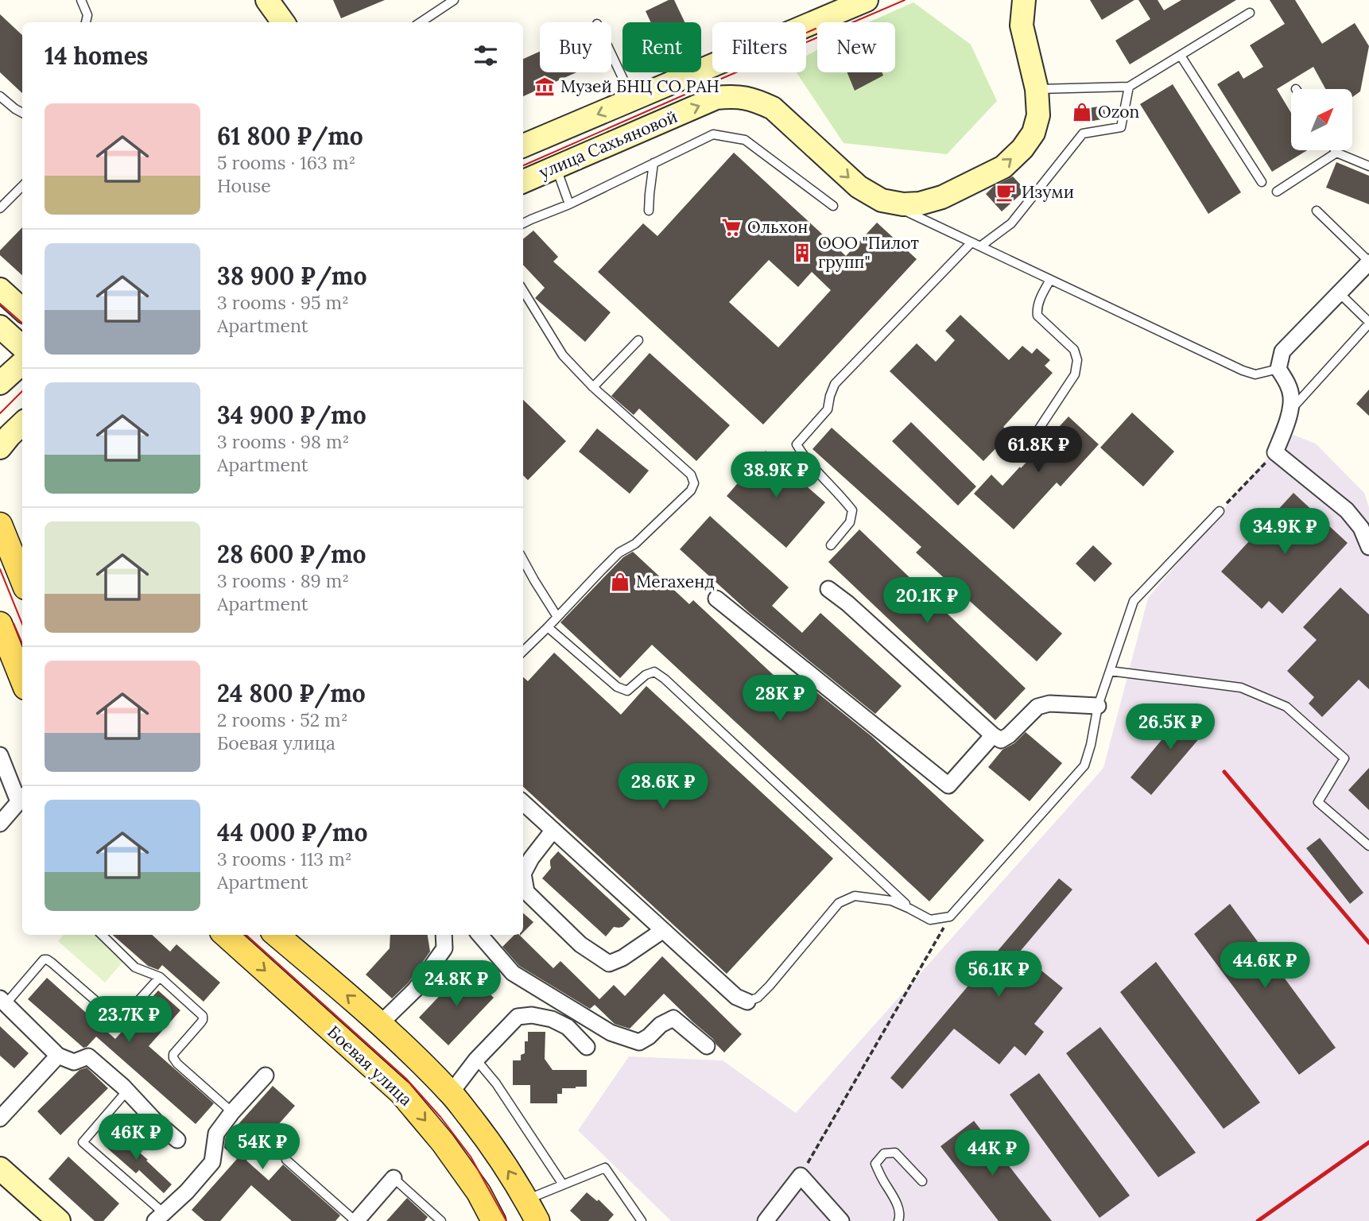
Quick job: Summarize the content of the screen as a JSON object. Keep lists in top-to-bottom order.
{
  "streets": {
    "main road": ["улица Сахьяновой", "Боевая улица"]
  },
  "places": {
    "museum": ["Музей БНЦ СО РАН"],
    "shop": ["Ozon", "Мегахенд"],
    "cafe": ["Изуми"],
    "supermarket": ["Ольхон"],
    "building": ["ООО \"Пилот групп\""]
  },
  "north": "top right",
  "page": {
    "chip": [
      "Buy",
      "Rent",
      "Filters",
      "New"
    ],
    "heading": "14 homes",
    "list": [
      {
        "name": "61 800 ₽/mo",
        "note": "5 rooms · 163 m² · House"
      },
      {
        "name": "38 900 ₽/mo",
        "note": "3 rooms · 95 m² · Apartment"
      },
      {
        "name": "34 900 ₽/mo",
        "note": "3 rooms · 98 m² · Apartment"
      },
      {
        "name": "28 600 ₽/mo",
        "note": "3 rooms · 89 m² · Apartment"
      },
      {
        "name": "24 800 ₽/mo",
        "note": "2 rooms · 52 m² · Боевая улица"
      },
      {
        "name": "44 000 ₽/mo",
        "note": "3 rooms · 113 m² · Apartment"
      }
    ],
    "price": [
      "61.8K ₽",
      "38.9K ₽",
      "34.9K ₽",
      "20.1K ₽",
      "28K ₽",
      "26.5K ₽",
      "28.6K ₽",
      "44.6K ₽",
      "56.1K ₽",
      "24.8K ₽",
      "23.7K ₽",
      "46K ₽",
      "54K ₽",
      "44K ₽"
    ]
  }
}
